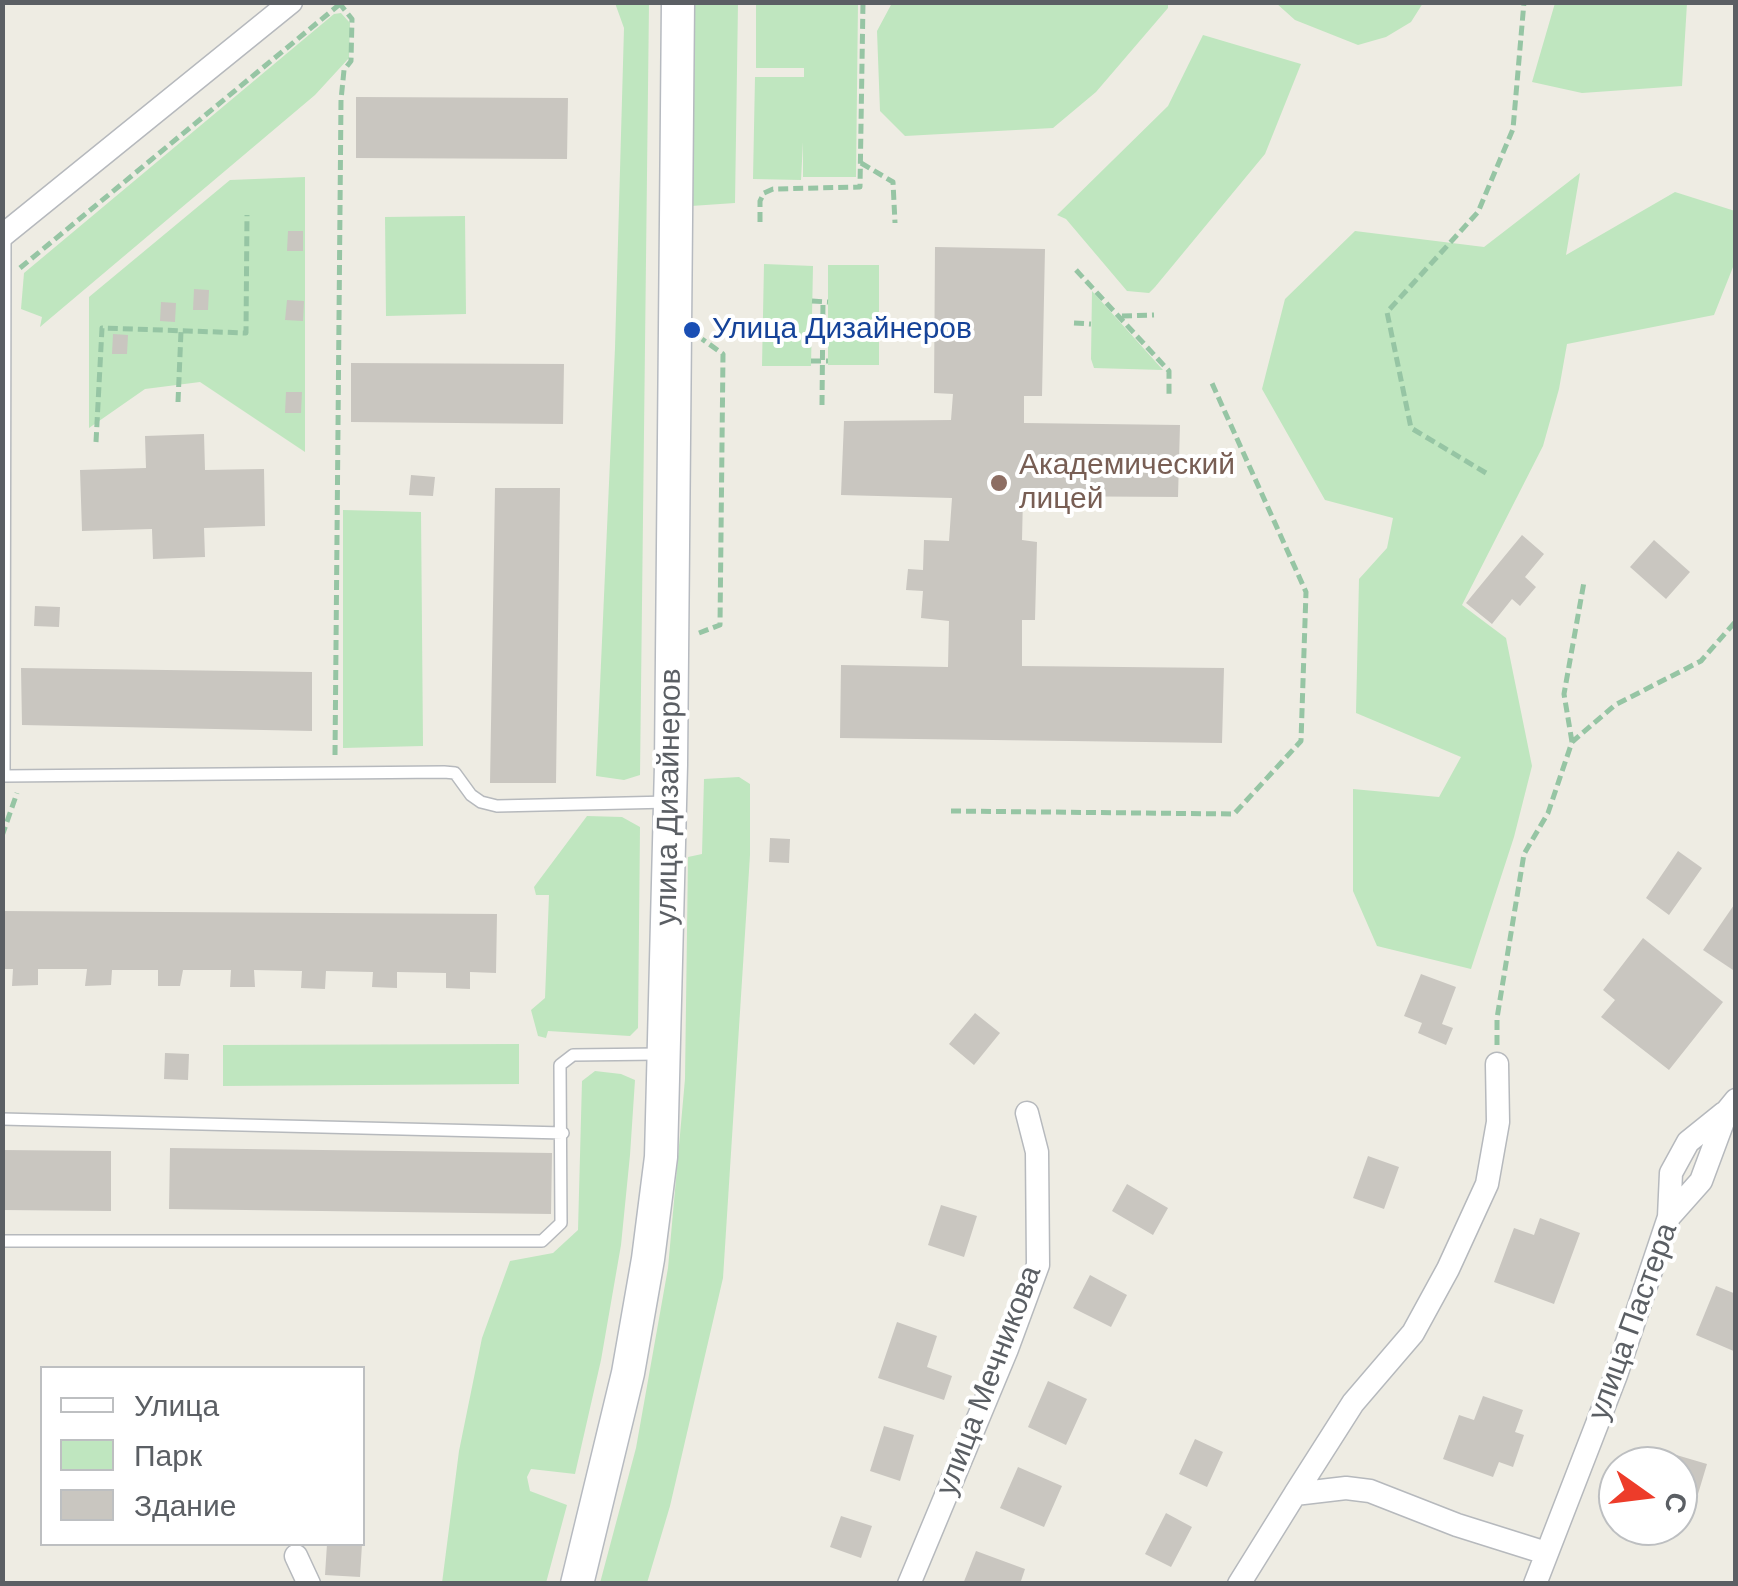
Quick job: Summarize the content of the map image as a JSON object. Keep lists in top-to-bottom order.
{
  "streets": {
    "street": ["улица Дизайнеров", "улица Пастера", "улица Мечникова"]
  },
  "places": ["Улица Дизайнеров", "Академический лицей"],
  "legend": ["Улица", "Парк", "Здание"],
  "north": "right"
}
